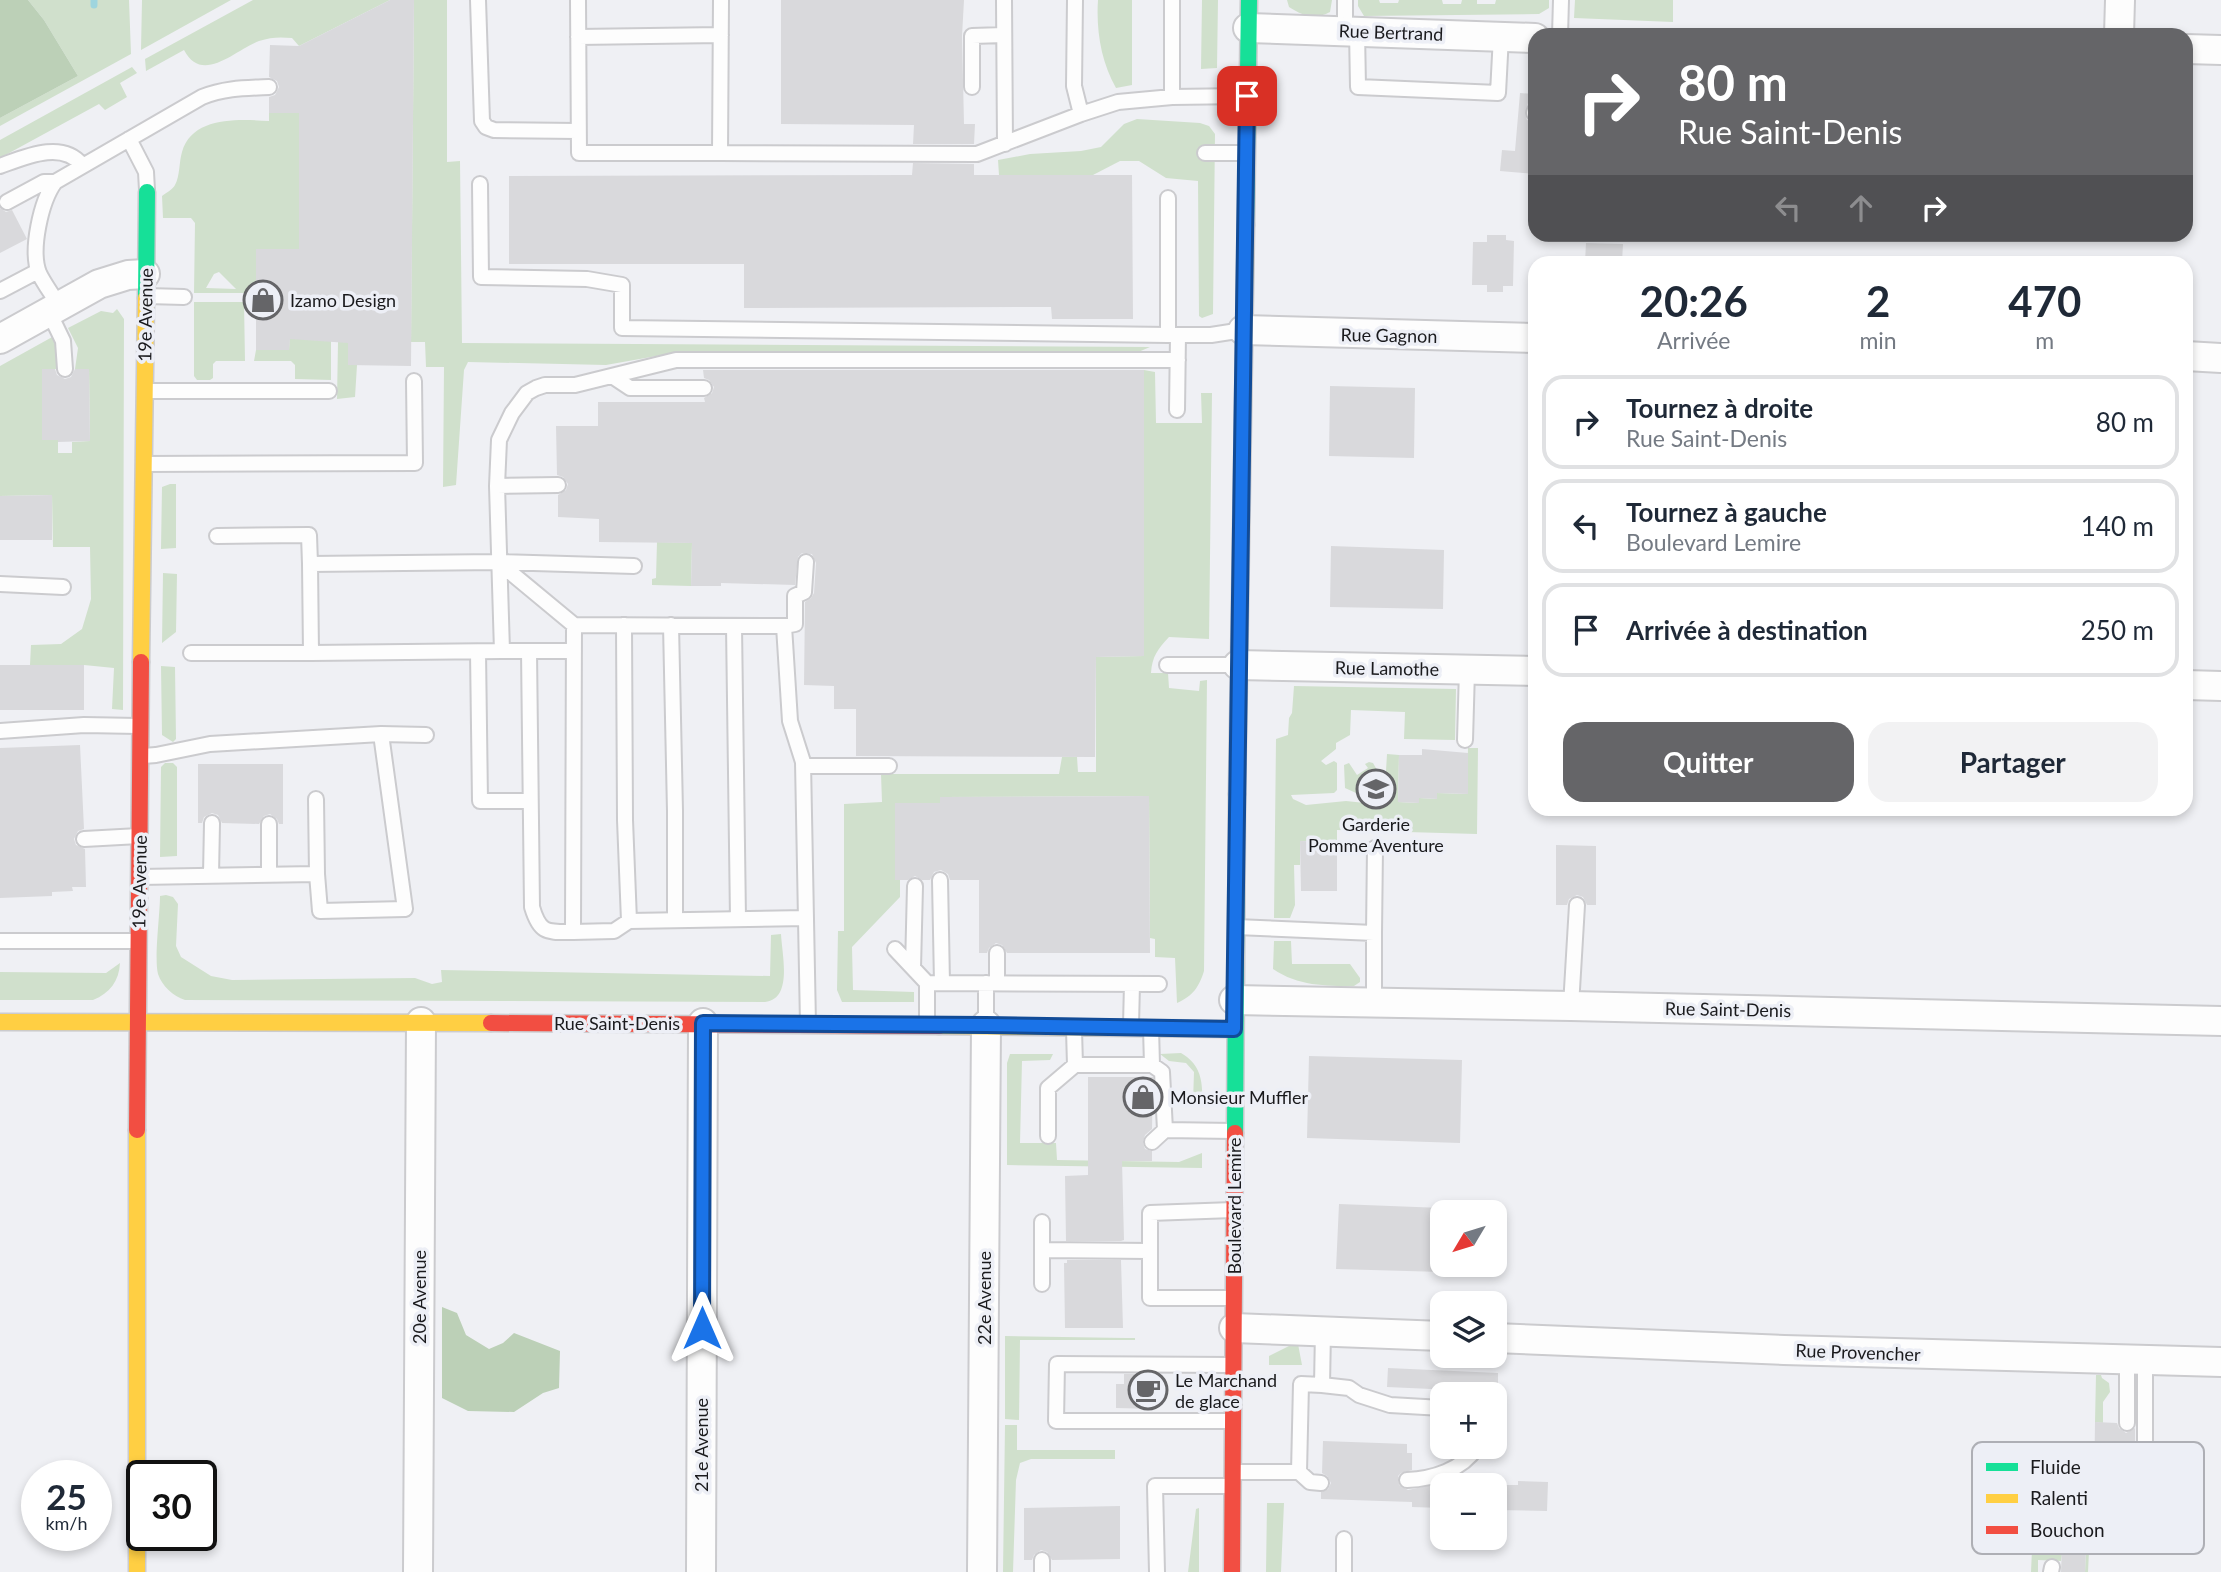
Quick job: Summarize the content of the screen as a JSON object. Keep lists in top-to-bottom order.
{
  "streets": {
    "street": [
      "Rue Bertrand",
      "19e Avenue",
      "Rue Gagnon",
      "Rue Lamothe",
      "Rue Saint-Denis",
      "Boulevard Lemire",
      "20e Avenue",
      "22e Avenue",
      "Rue Provencher",
      "21e Avenue"
    ]
  },
  "crossings": [
    ["Rue Bertrand", "Boulevard Lemire"],
    ["19e Avenue", "Rue Saint-Denis"],
    ["Rue Gagnon", "Boulevard Lemire"],
    ["Rue Lamothe", "Boulevard Lemire"],
    ["Rue Saint-Denis", "Boulevard Lemire"],
    ["Rue Saint-Denis", "20e Avenue"],
    ["Rue Saint-Denis", "22e Avenue"],
    ["Rue Saint-Denis", "21e Avenue"]
  ],
  "places": {
    "shop": ["Izamo Design", "Monsieur Muffler"],
    "school or university": ["Garderie Pomme Aventure"],
    "cafe": ["Le Marchand de glace"]
  },
  "legend": ["Fluide", "Ralenti", "Bouchon"],
  "north": "bottom left",
  "page": {
    "turn": ["80 m", "Rue Saint-Denis"],
    "eta": [
      "20:26",
      "Arrivée",
      "2",
      "min",
      "470",
      "m"
    ],
    "list": [
      {
        "name": "Tournez à droite",
        "note": "Rue Saint-Denis",
        "value": "80 m"
      },
      {
        "name": "Tournez à gauche",
        "note": "Boulevard Lemire",
        "value": "140 m"
      },
      {
        "name": "Arrivée à destination",
        "value": "250 m"
      }
    ],
    "buttons": ["Quitter", "Partager"],
    "map_buttons": ["+", "−"],
    "speed": "25 km/h",
    "limit": "30"
  }
}
